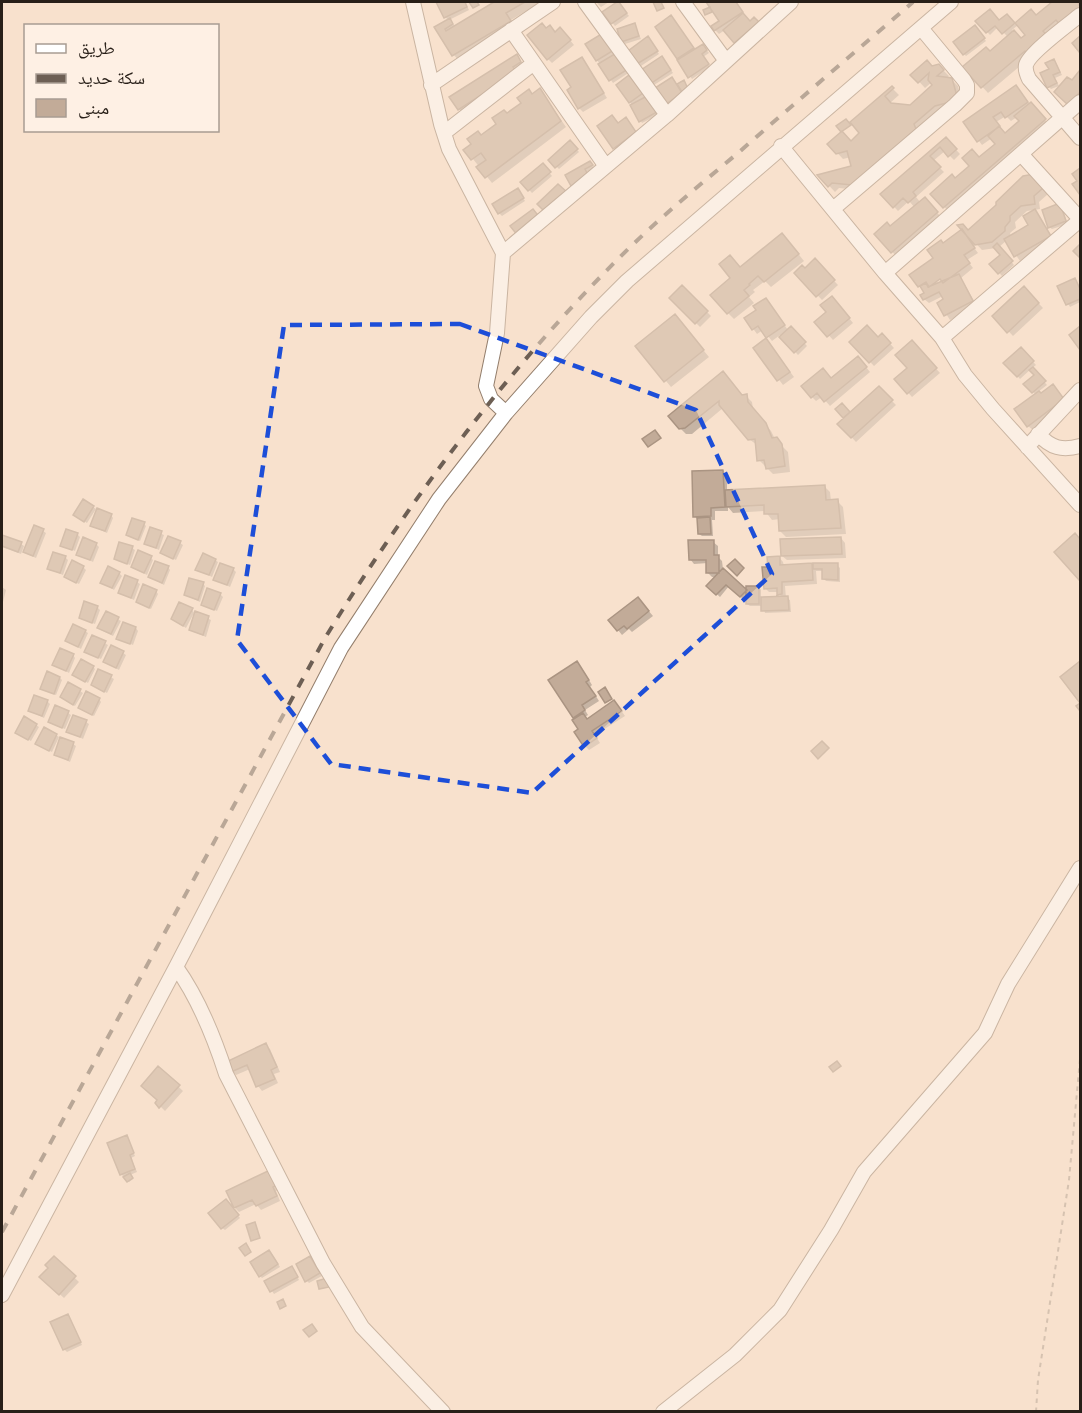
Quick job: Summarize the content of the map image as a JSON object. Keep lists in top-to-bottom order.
{
  "legend": ["طريق", "سكة حديد", "مبنى"]
}
